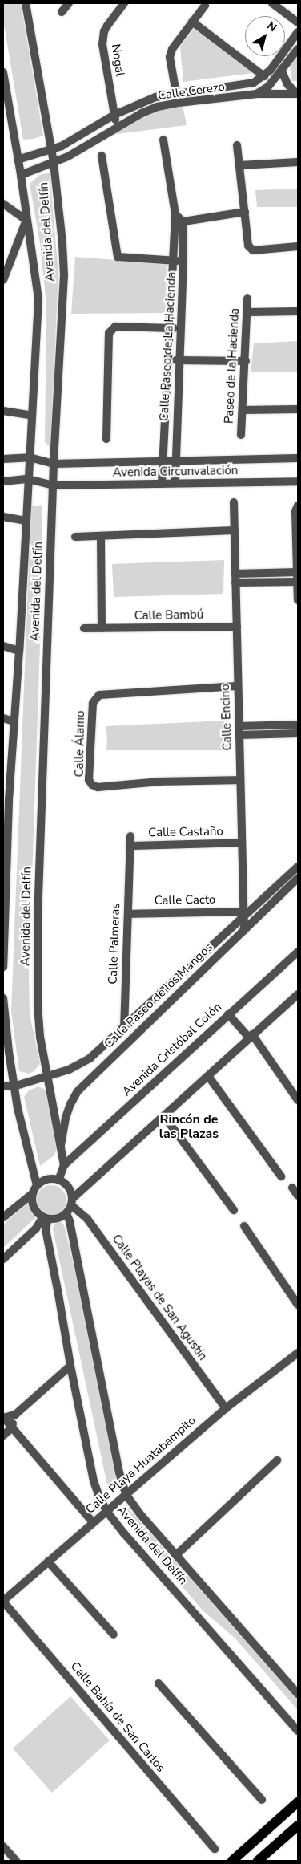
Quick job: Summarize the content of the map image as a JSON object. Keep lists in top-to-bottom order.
{
  "streets": {
    "street": [
      "Nogal",
      "Calle Cerezo",
      "Avenida del Delfín",
      "Calle Paseo de La Hacienda",
      "Paseo de la Hacienda",
      "Avenida Circunvalación",
      "Calle Bambú",
      "Calle Encino",
      "Calle Álamo",
      "Calle Castaño",
      "Calle Cacto",
      "Calle Palmeras",
      "Calle Paseo de los Mangos",
      "Avenida Cristóbal Colón",
      "Calle Playas de San Agustín",
      "Calle Playa Huatabampito",
      "Calle Bahía de San Carlos"
    ]
  },
  "crossings": [
    ["Nogal", "Calle Cerezo"],
    ["Calle Cerezo", "Avenida del Delfín"],
    ["Avenida del Delfín", "Avenida Circunvalación"],
    ["Avenida del Delfín", "Calle Paseo de los Mangos"],
    ["Avenida del Delfín", "Avenida Cristóbal Colón"],
    ["Avenida del Delfín", "Calle Playas de San Agustín"],
    ["Avenida del Delfín", "Calle Playa Huatabampito"],
    ["Calle Paseo de La Hacienda", "Avenida Circunvalación"],
    ["Calle Bambú", "Calle Encino"],
    ["Calle Encino", "Calle Álamo"],
    ["Calle Encino", "Calle Castaño"],
    ["Calle Encino", "Calle Cacto"],
    ["Calle Encino", "Calle Paseo de los Mangos"],
    ["Calle Castaño", "Calle Palmeras"],
    ["Calle Cacto", "Calle Palmeras"],
    ["Calle Cacto", "Calle Paseo de los Mangos"],
    ["Calle Palmeras", "Calle Paseo de los Mangos"],
    ["Calle Playas de San Agustín", "Calle Playa Huatabampito"],
    ["Calle Playa Huatabampito", "Calle Bahía de San Carlos"]
  ],
  "districts": ["Rincón de las Plazas"],
  "north": "top right"
}
